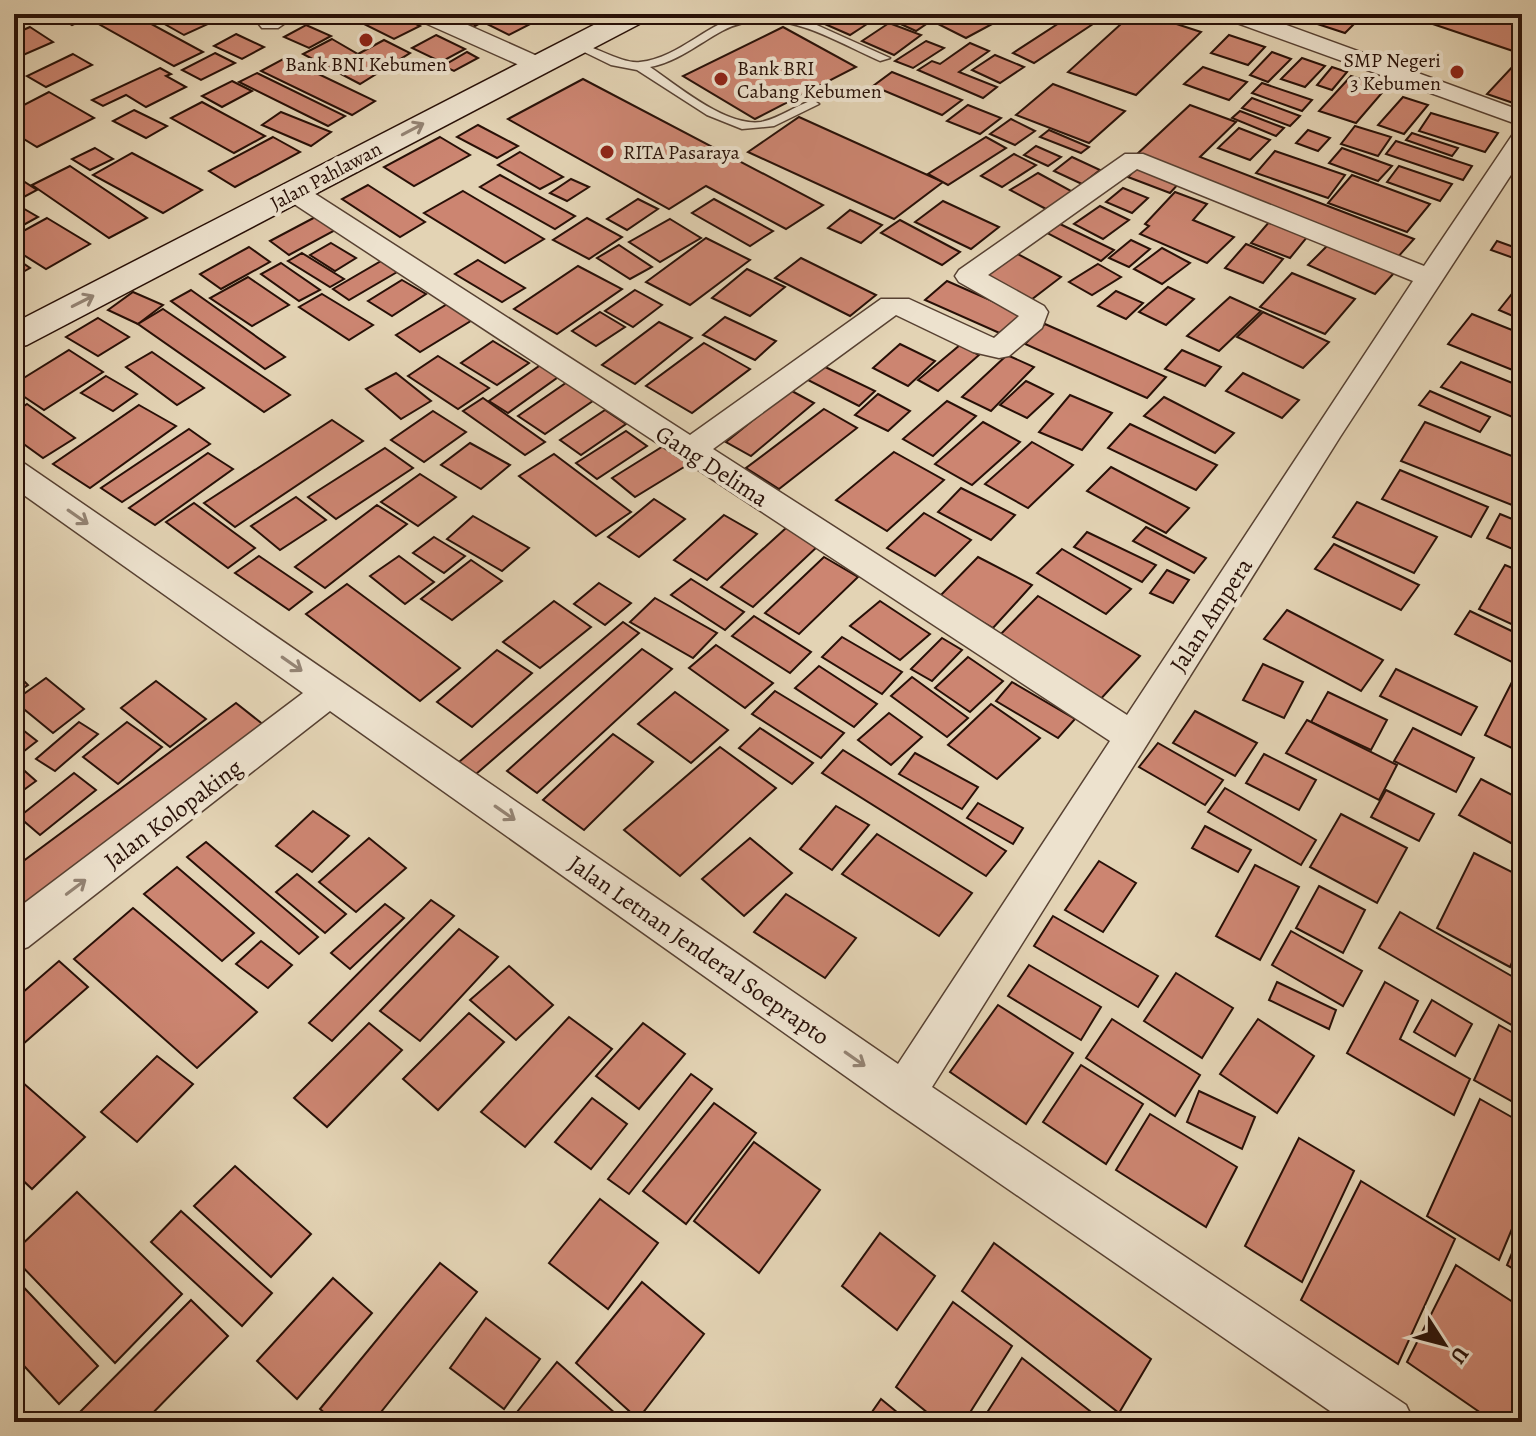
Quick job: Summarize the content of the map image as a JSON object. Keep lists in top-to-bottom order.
{
  "streets": {
    "main road": ["Jalan Pahlawan"],
    "street": [
      "Gang Delima",
      "Jalan Ampera",
      "Jalan Kolopaking",
      "Jalan Letnan Jenderal Soeprapto"
    ]
  },
  "crossings": [
    ["Jalan Pahlawan", "Gang Delima"],
    ["Gang Delima", "Jalan Ampera"],
    ["Jalan Ampera", "Jalan Letnan Jenderal Soeprapto"],
    ["Jalan Kolopaking", "Jalan Letnan Jenderal Soeprapto"]
  ],
  "one_way": ["Jalan Pahlawan", "Jalan Kolopaking", "Jalan Letnan Jenderal Soeprapto"],
  "places": [
    "Bank BNI Kebumen",
    "SMP Negeri 3 Kebumen",
    "Bank BRI Cabang Kebumen",
    "RITA Pasaraya"
  ],
  "north": "bottom right"
}
